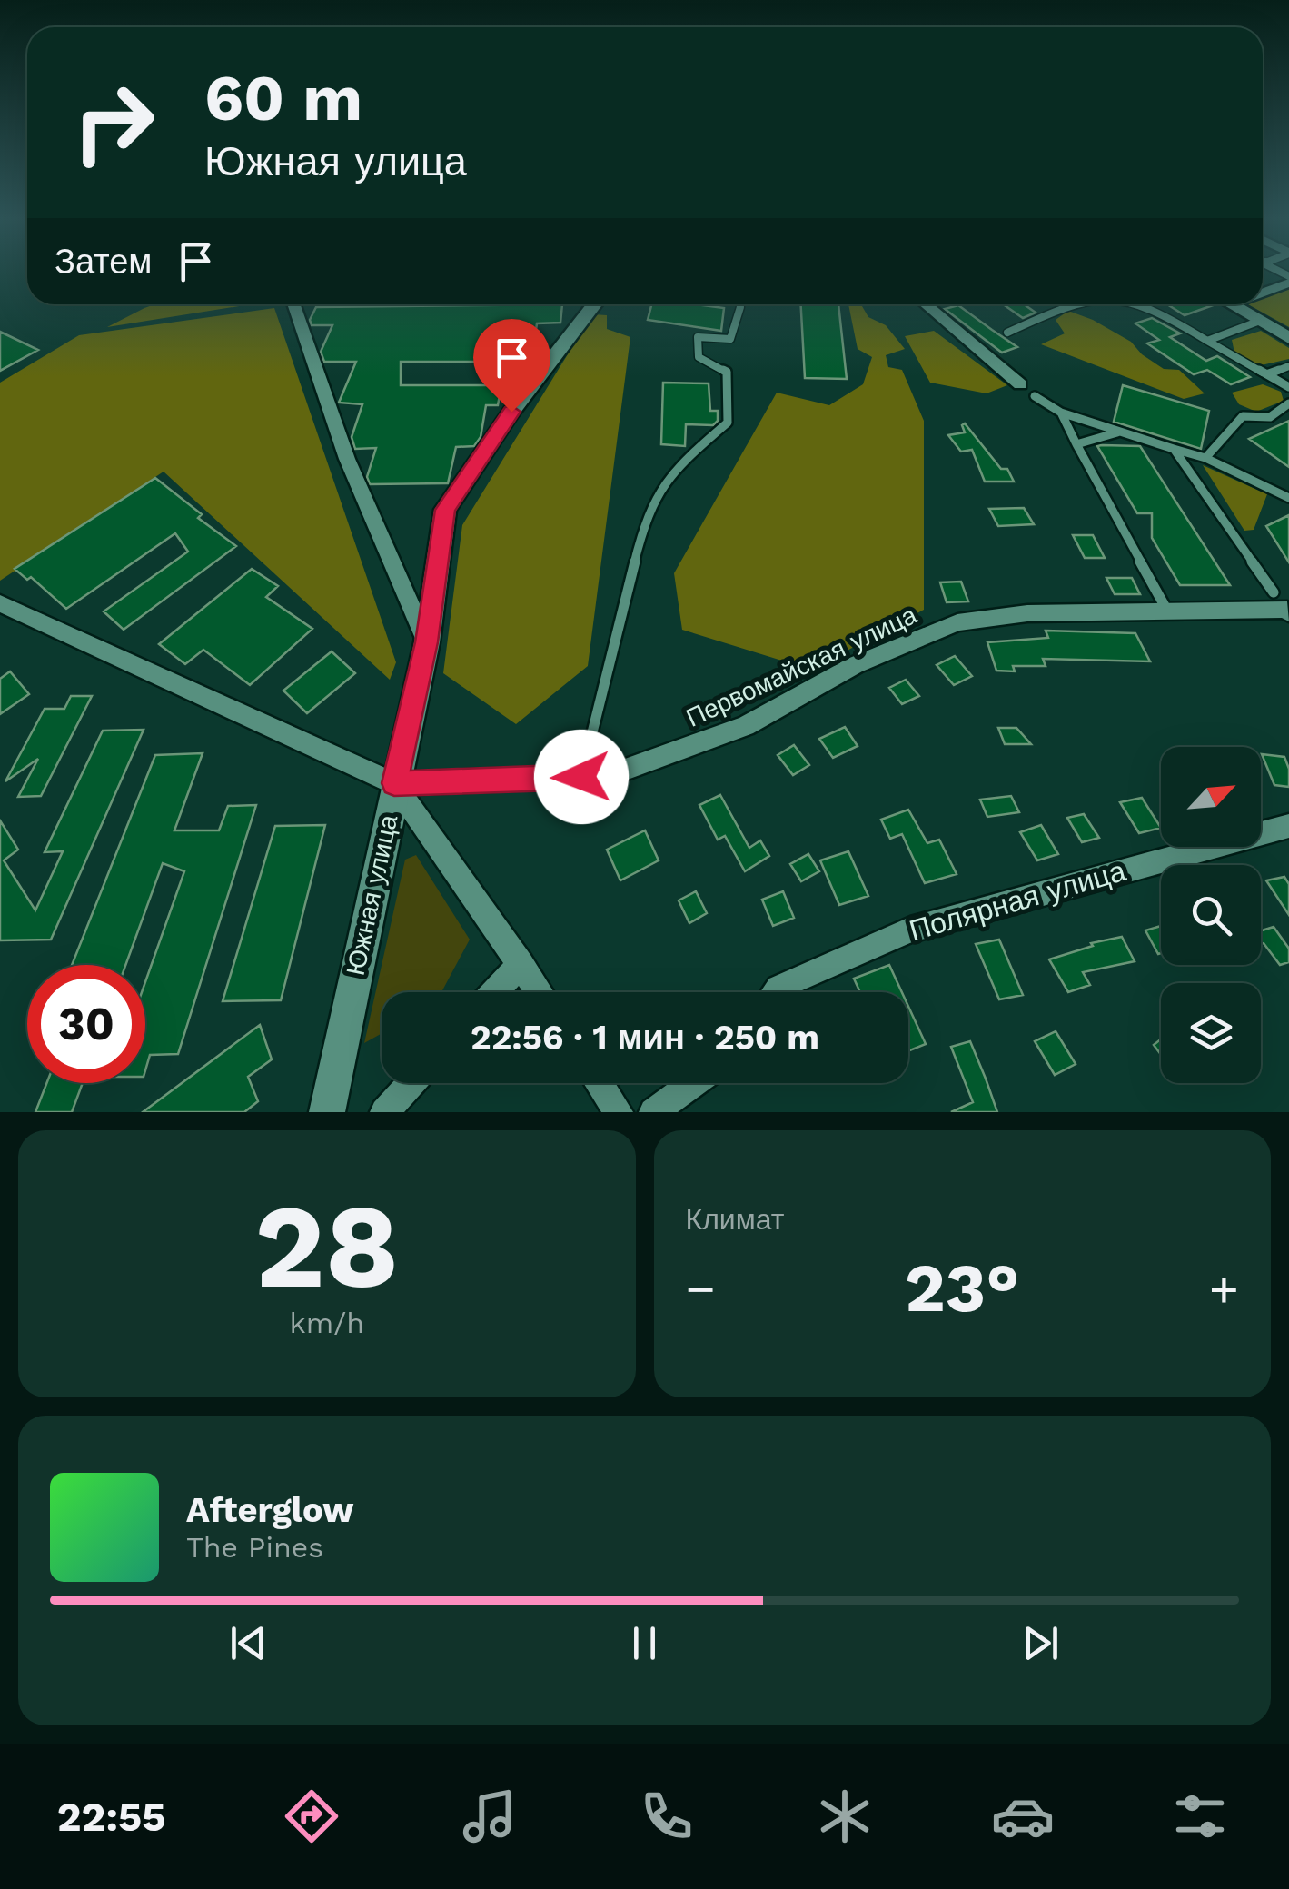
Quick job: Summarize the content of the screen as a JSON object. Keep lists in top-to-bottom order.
{
  "streets": {
    "street": ["Первомайская улица", "Южная улица", "Полярная улица"]
  },
  "crossings": [
    ["Первомайская улица", "Южная улица"]
  ],
  "north": "top right",
  "page": {
    "turn": ["60 m", "Южная улица"],
    "then": "Затем",
    "limit": "30",
    "trip": "22:56 · 1 мин · 250 m",
    "tile": [
      ["28", "km/h"],
      "Климат"
    ],
    "heat": ["−", "23°", "+"],
    "song": ["Afterglow", "The Pines"],
    "tabs": "22:55"
  }
}
